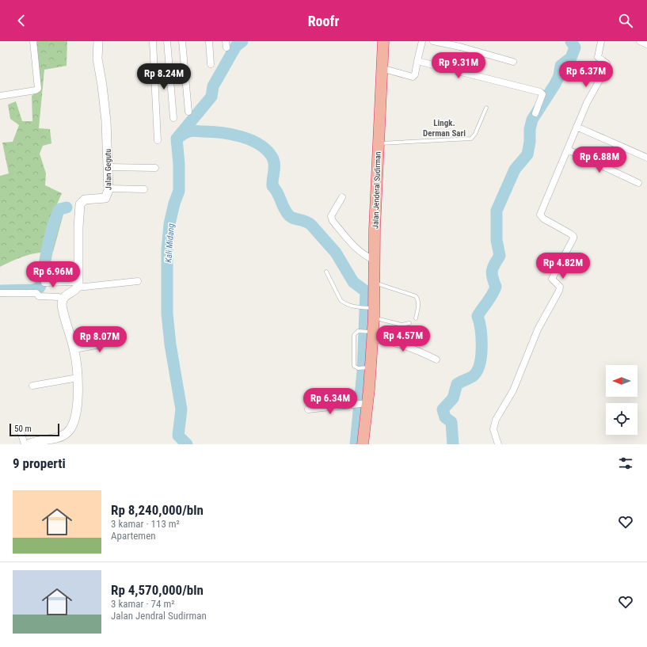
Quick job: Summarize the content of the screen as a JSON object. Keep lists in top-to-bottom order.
{
  "streets": {
    "highway": ["Jalan Jenderal Sudirman"],
    "street": ["Jalan Gegutu"]
  },
  "districts": ["Lingk. Derman Sari"],
  "water": ["Kali Midang"],
  "scale_bar": "50 m",
  "north": "left",
  "page": {
    "header": "Roofr",
    "price": [
      "Rp 9.31M",
      "Rp 6.37M",
      "Rp 8.24M",
      "Rp 6.88M",
      "Rp 4.82M",
      "Rp 6.96M",
      "Rp 4.57M",
      "Rp 8.07M",
      "Rp 6.34M"
    ],
    "scale": "50 m",
    "heading": "9 properti",
    "list": [
      {
        "name": "Rp 8,240,000/bln",
        "note": "3 kamar · 113 m² · Apartemen"
      },
      {
        "name": "Rp 4,570,000/bln",
        "note": "3 kamar · 74 m² · Jalan Jendral Sudirman"
      }
    ]
  }
}
